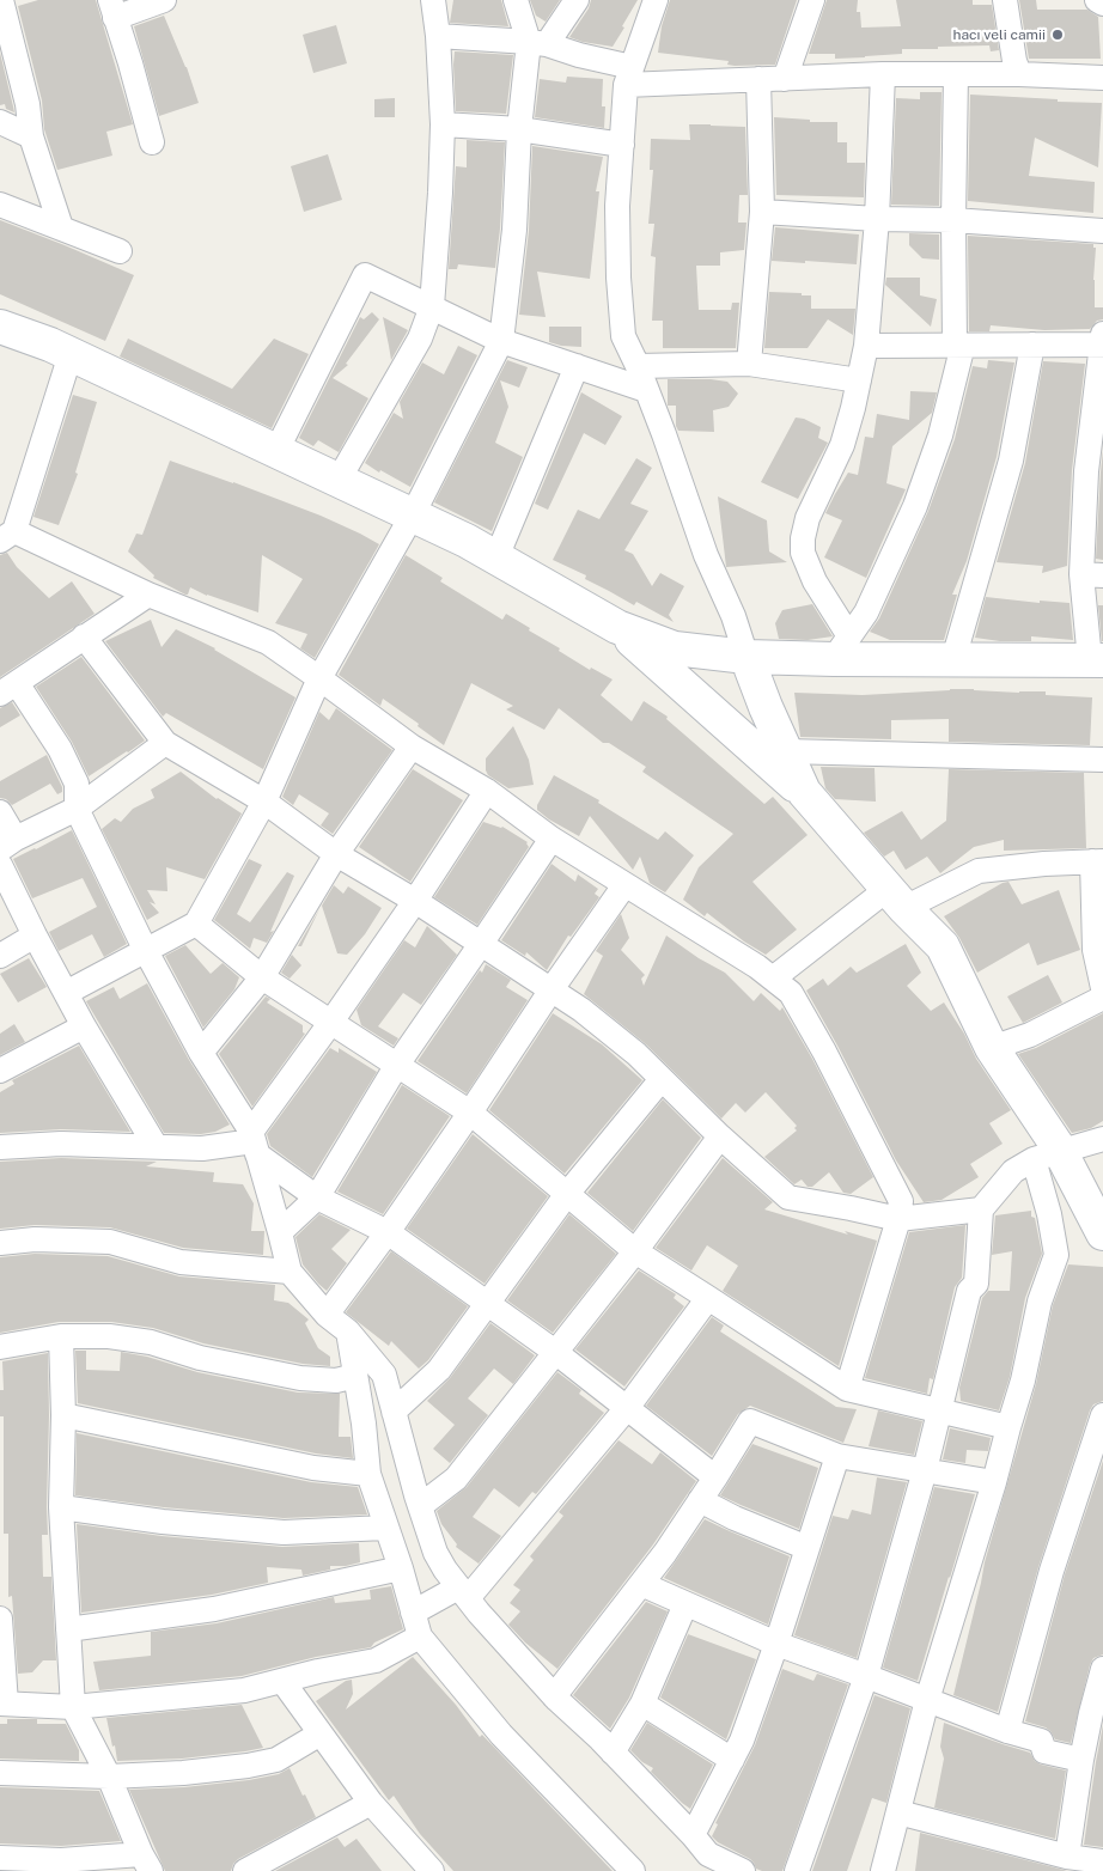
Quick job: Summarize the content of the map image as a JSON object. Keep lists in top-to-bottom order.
{
  "places": ["hacı veli camii"]
}
